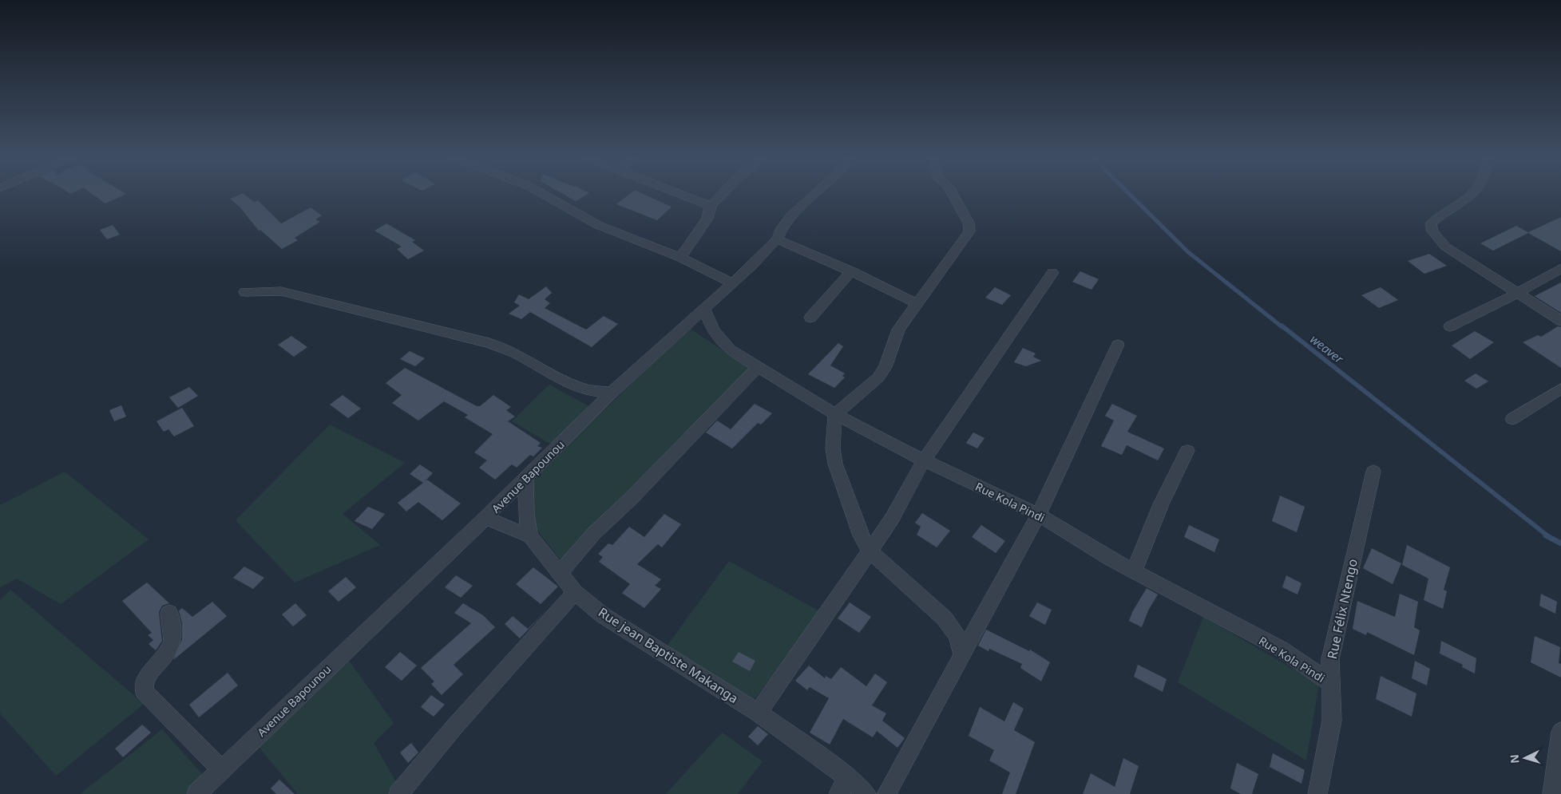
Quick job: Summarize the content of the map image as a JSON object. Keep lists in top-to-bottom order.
{
  "streets": {
    "street": [
      "Avenue Bapounou",
      "Rue Kola Pindi",
      "Rue Félix Ntengo",
      "Rue jean Baptiste Makanga"
    ]
  },
  "crossings": [
    ["Avenue Bapounou", "Rue Kola Pindi"],
    ["Avenue Bapounou", "Rue jean Baptiste Makanga"],
    ["Rue Kola Pindi", "Rue Félix Ntengo"]
  ],
  "water": ["weaver"],
  "north": "left"
}
